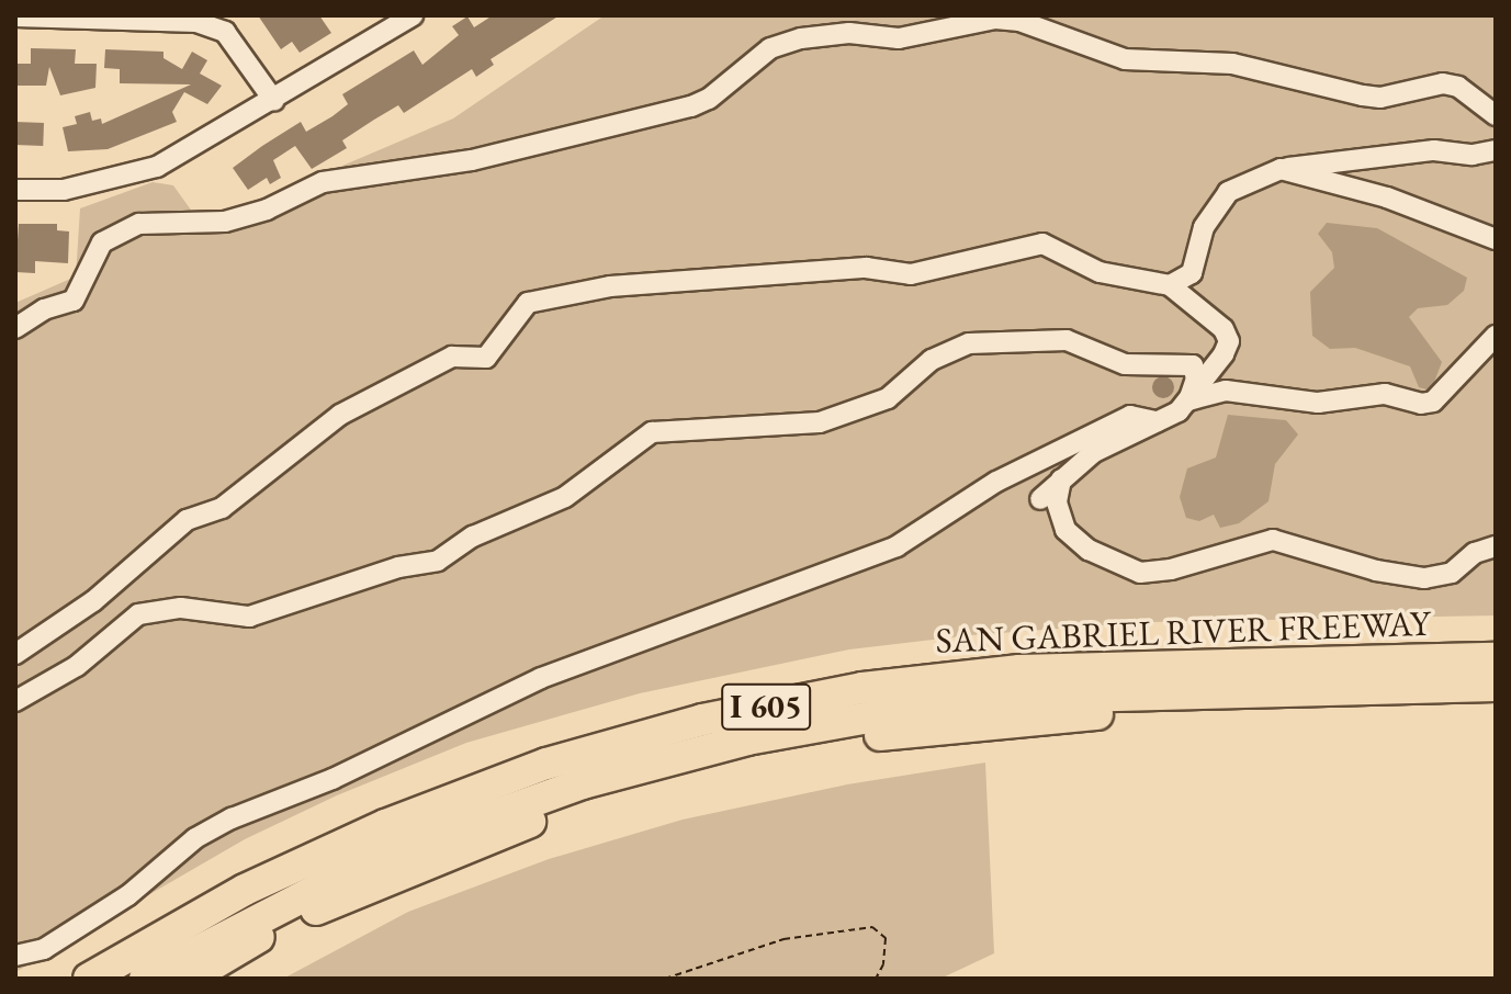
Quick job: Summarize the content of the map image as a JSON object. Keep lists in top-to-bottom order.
{
  "streets": {
    "highway": ["SAN GABRIEL RIVER FREEWAY", "I 605"]
  }
}
